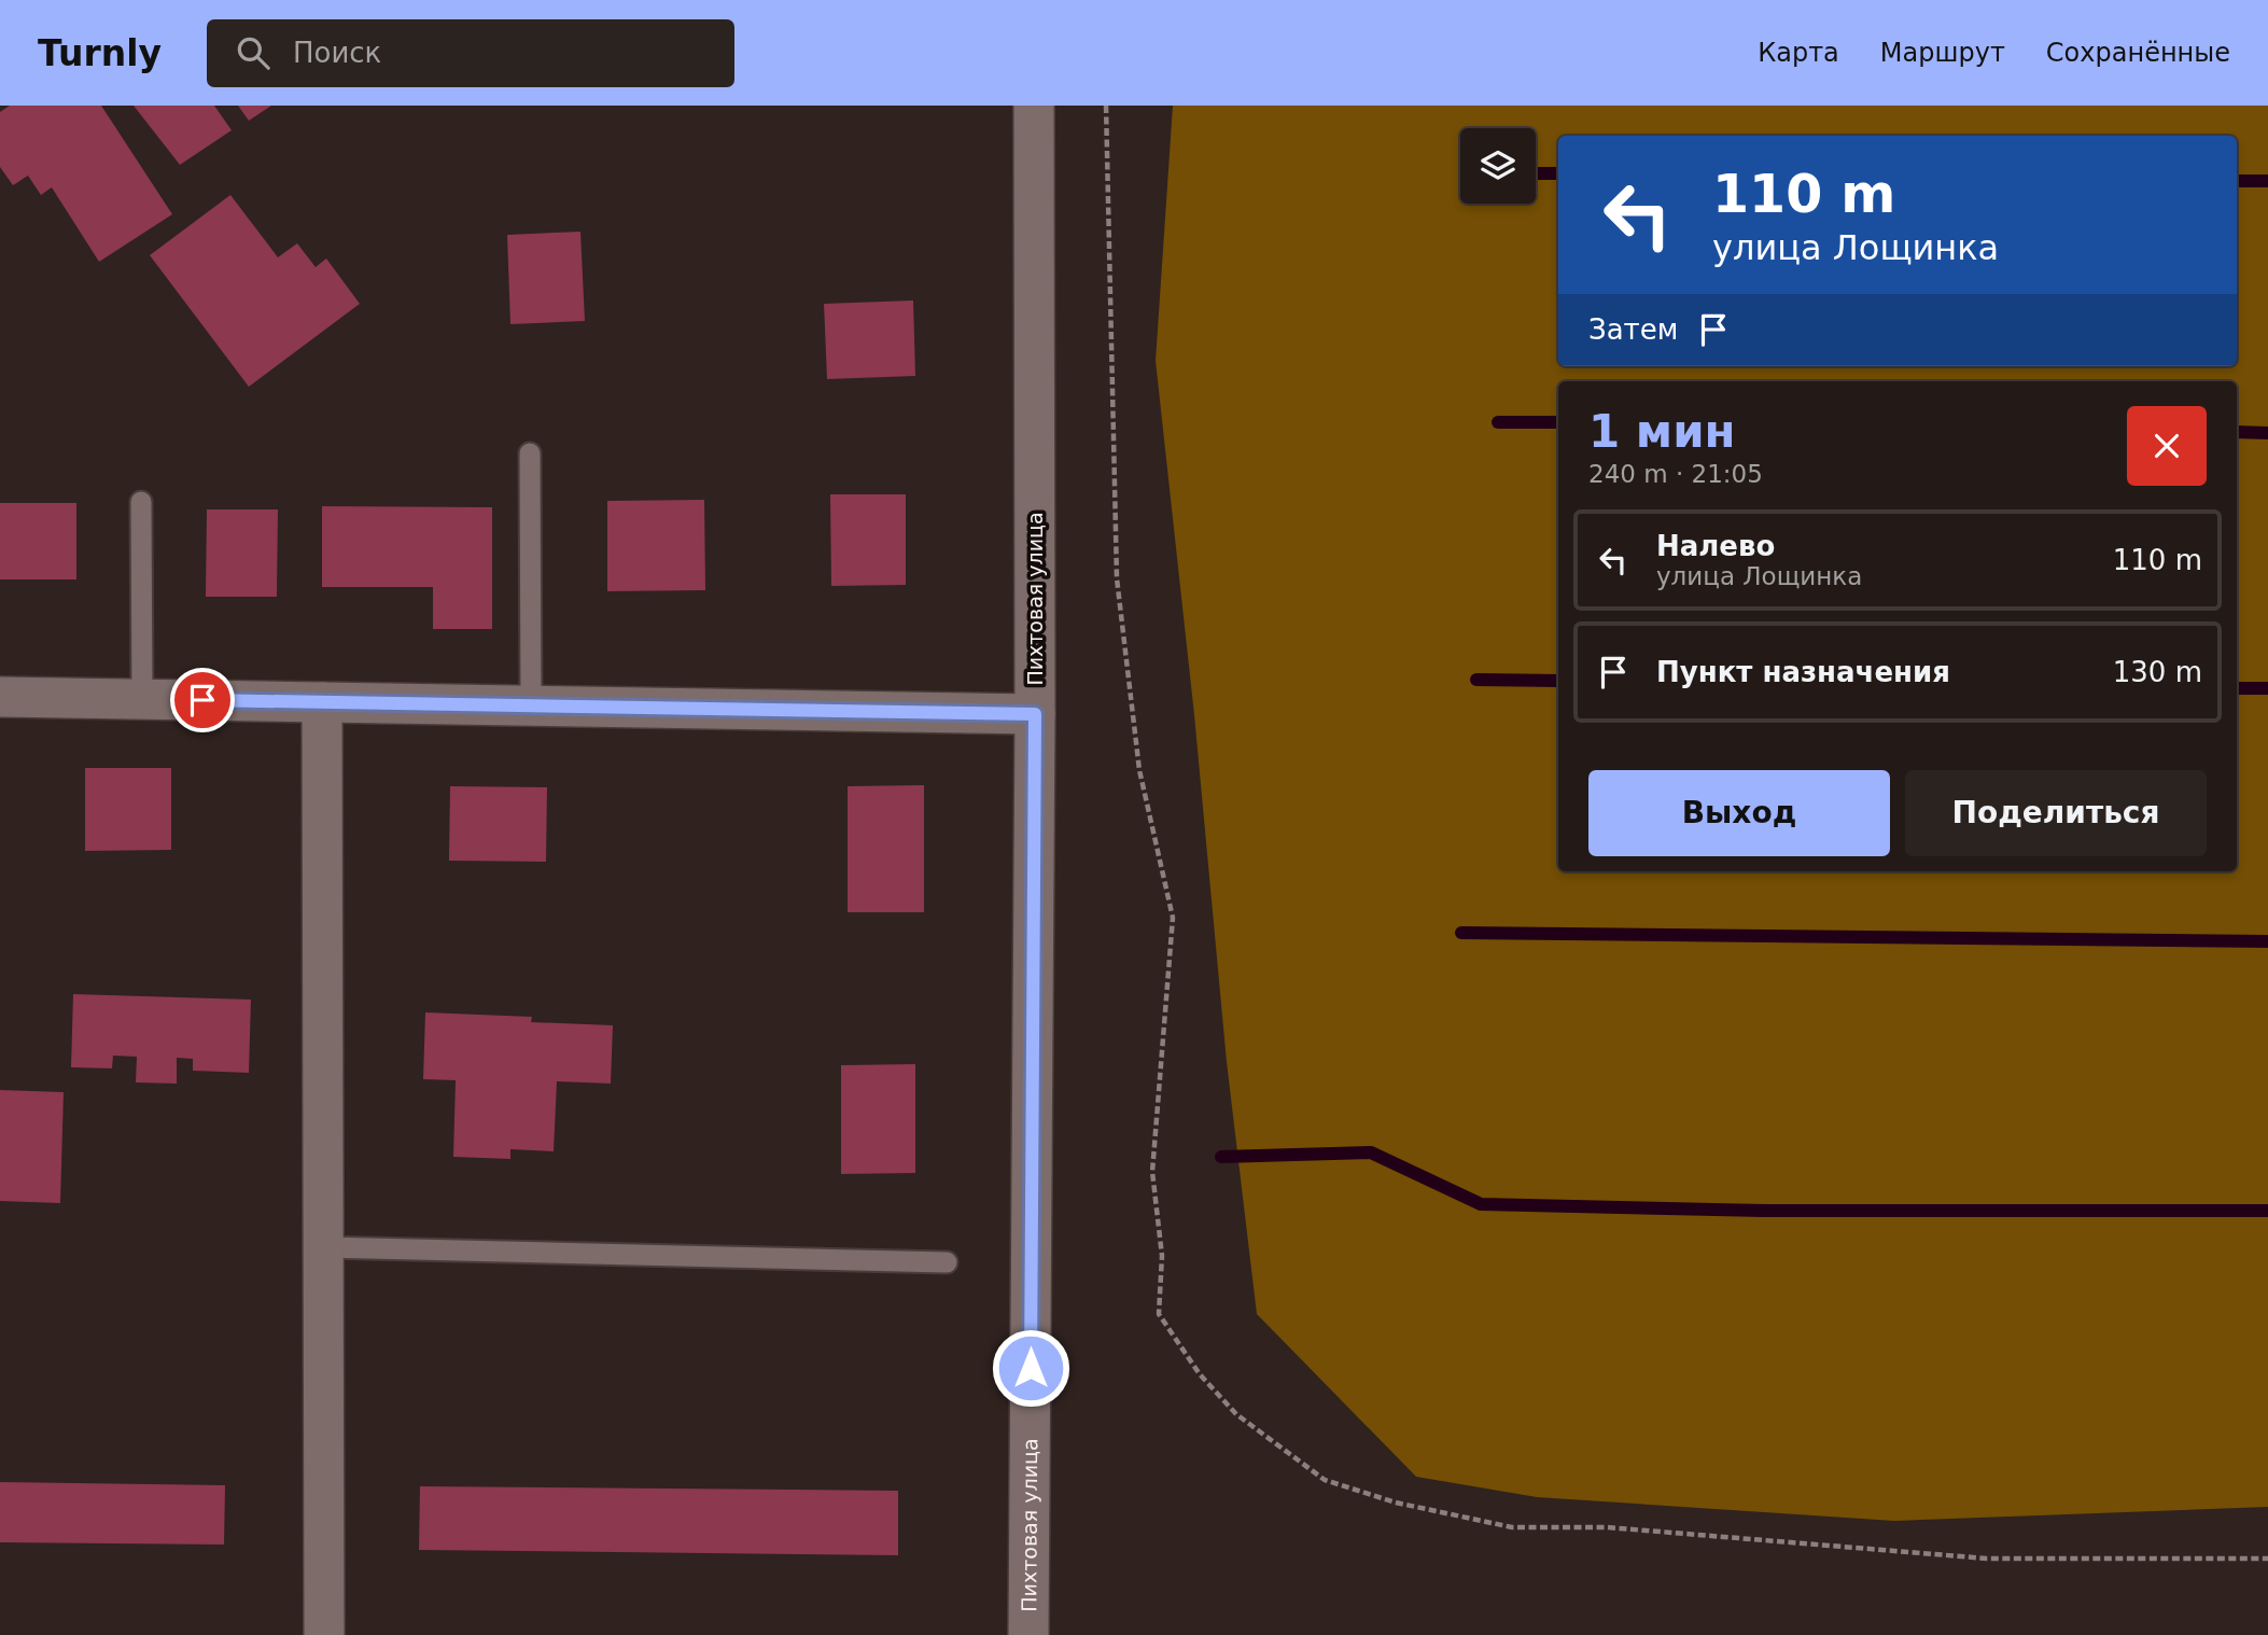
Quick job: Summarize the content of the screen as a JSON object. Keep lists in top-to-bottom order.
{
  "streets": {
    "street": ["Пихтовая улица"]
  },
  "page": {
    "header": "Turnly",
    "search": "Поиск",
    "nav": ["Карта", "Маршрут", "Сохранённые"],
    "turn": ["110 m", "улица Лощинка"],
    "then": "Затем",
    "heading": ["1 мин", "240 m · 21:05"],
    "list": [
      {
        "name": "Налево",
        "note": "улица Лощинка",
        "value": "110 m"
      },
      {
        "name": "Пункт назначения",
        "value": "130 m"
      }
    ],
    "buttons": ["Выход", "Поделиться"]
  }
}
